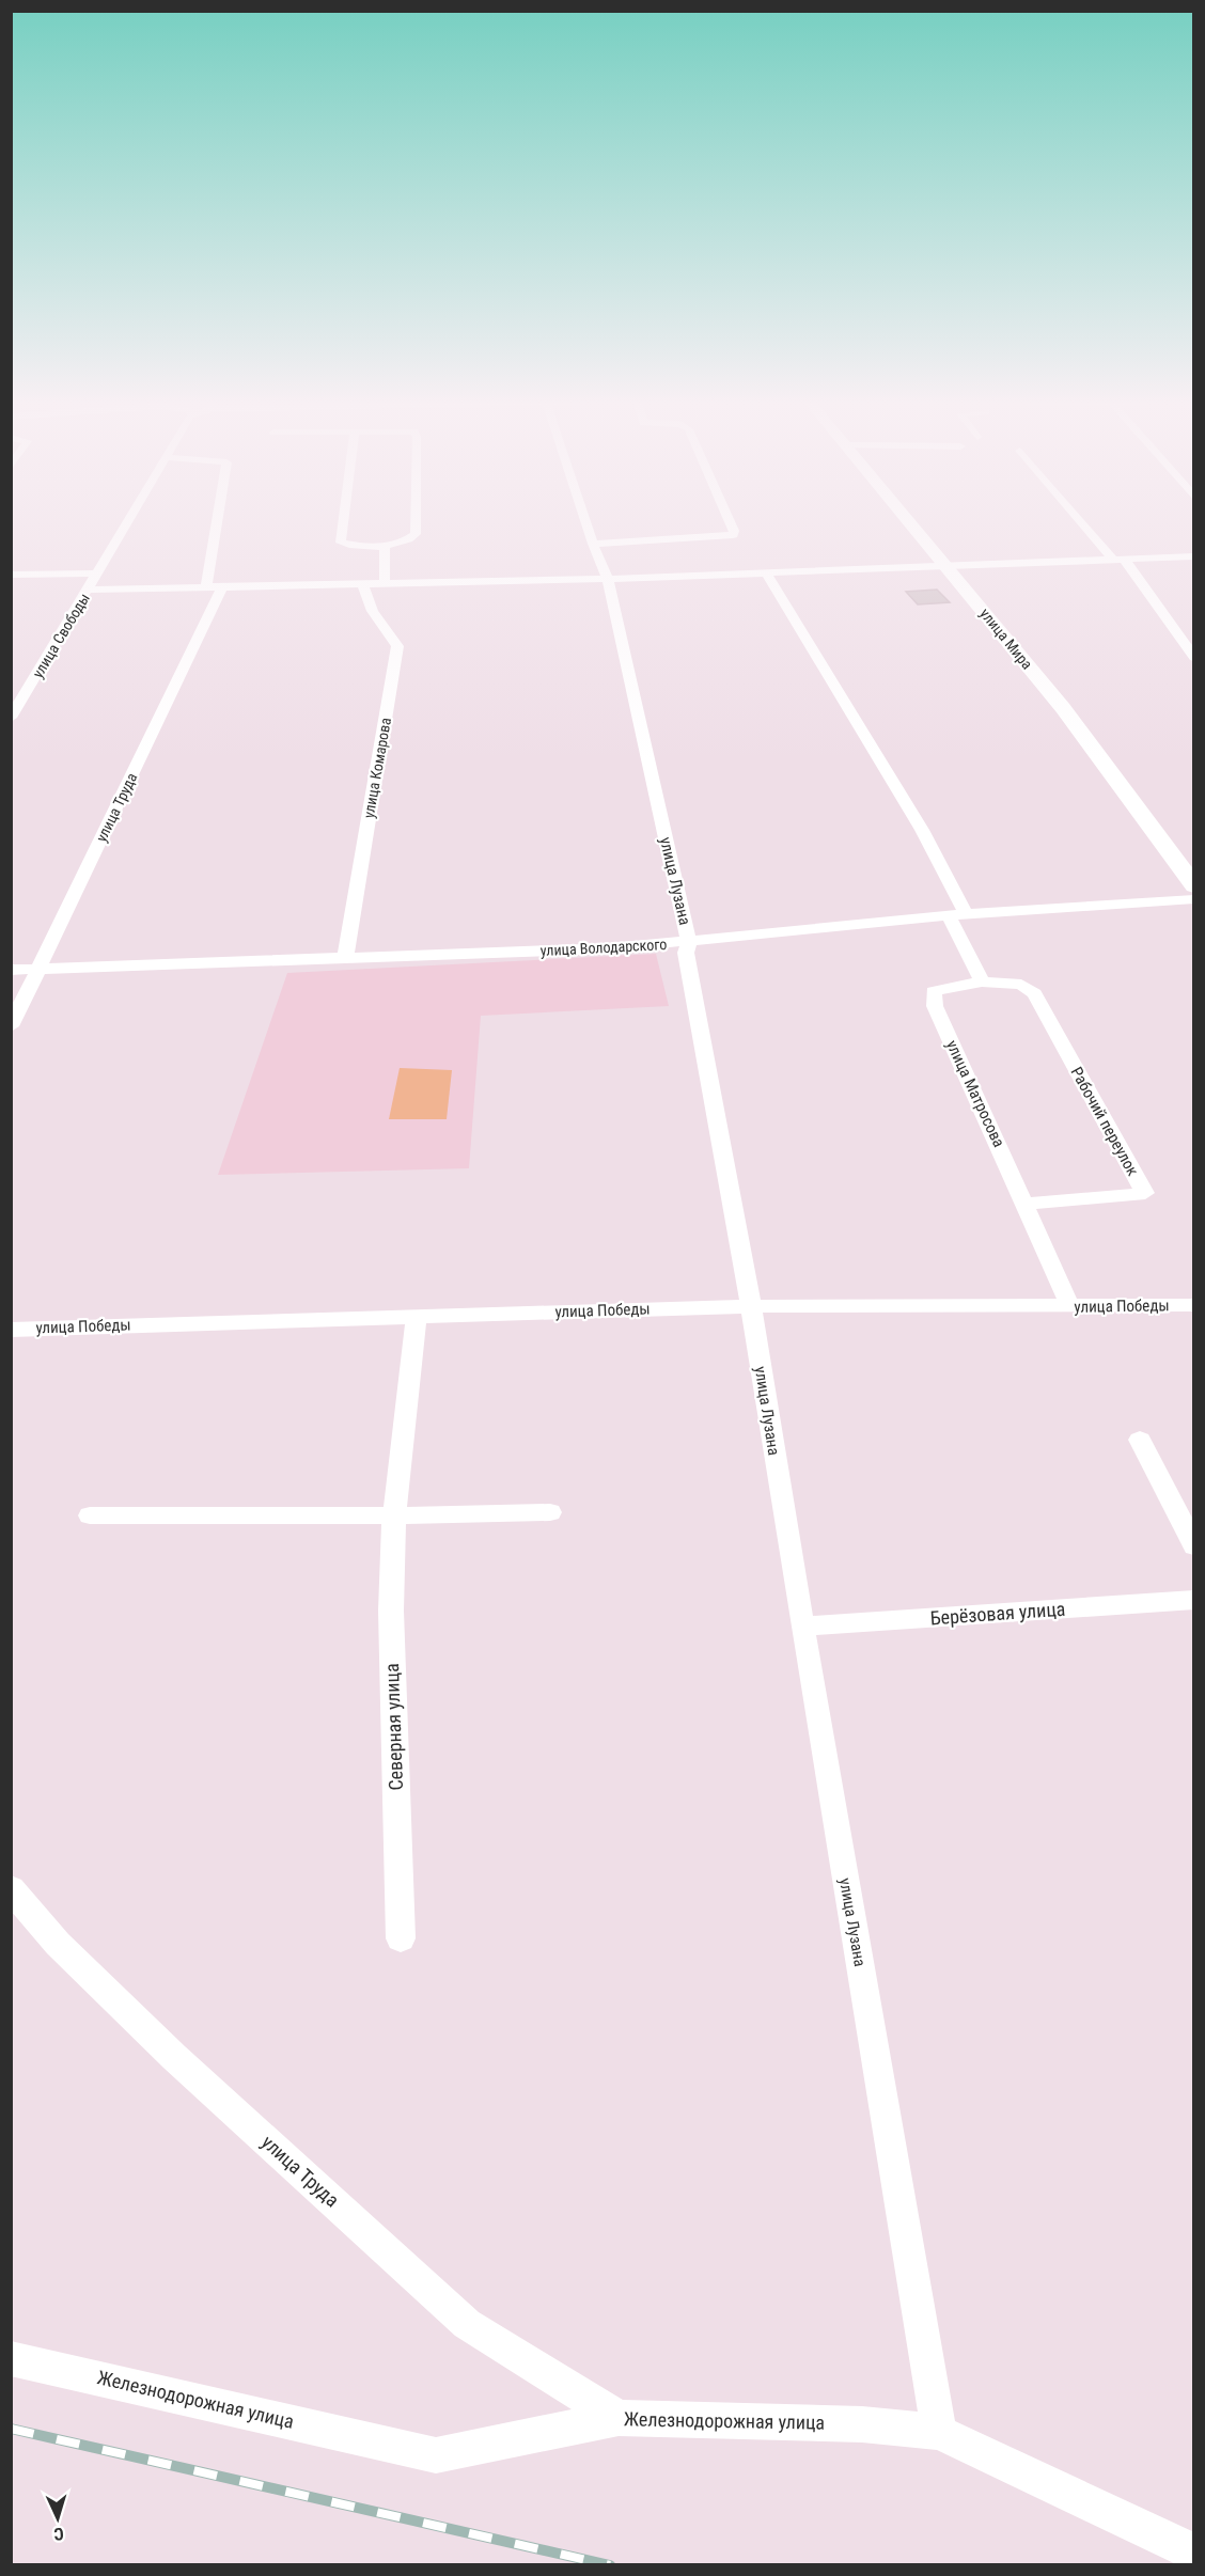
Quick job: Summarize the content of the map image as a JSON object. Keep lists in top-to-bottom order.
{
  "streets": {
    "main road": ["улица Мира"],
    "street": [
      "улица Свободы",
      "улица Комарова",
      "улица Труда",
      "улица Лузана",
      "улица Володарского",
      "улица Матросова",
      "Рабочий переулок",
      "улица Победы",
      "Берёзовая улица",
      "Северная улица",
      "Железнодорожная улица"
    ]
  },
  "crossings": [
    ["улица Комарова", "улица Володарского"],
    ["улица Труда", "улица Володарского"],
    ["улица Труда", "Железнодорожная улица"],
    ["улица Лузана", "улица Володарского"],
    ["улица Лузана", "улица Победы"],
    ["улица Лузана", "Берёзовая улица"],
    ["улица Лузана", "Железнодорожная улица"],
    ["улица Матросова", "Рабочий переулок"],
    ["улица Матросова", "улица Победы"],
    ["улица Победы", "Северная улица"]
  ],
  "north": "bottom"
}
